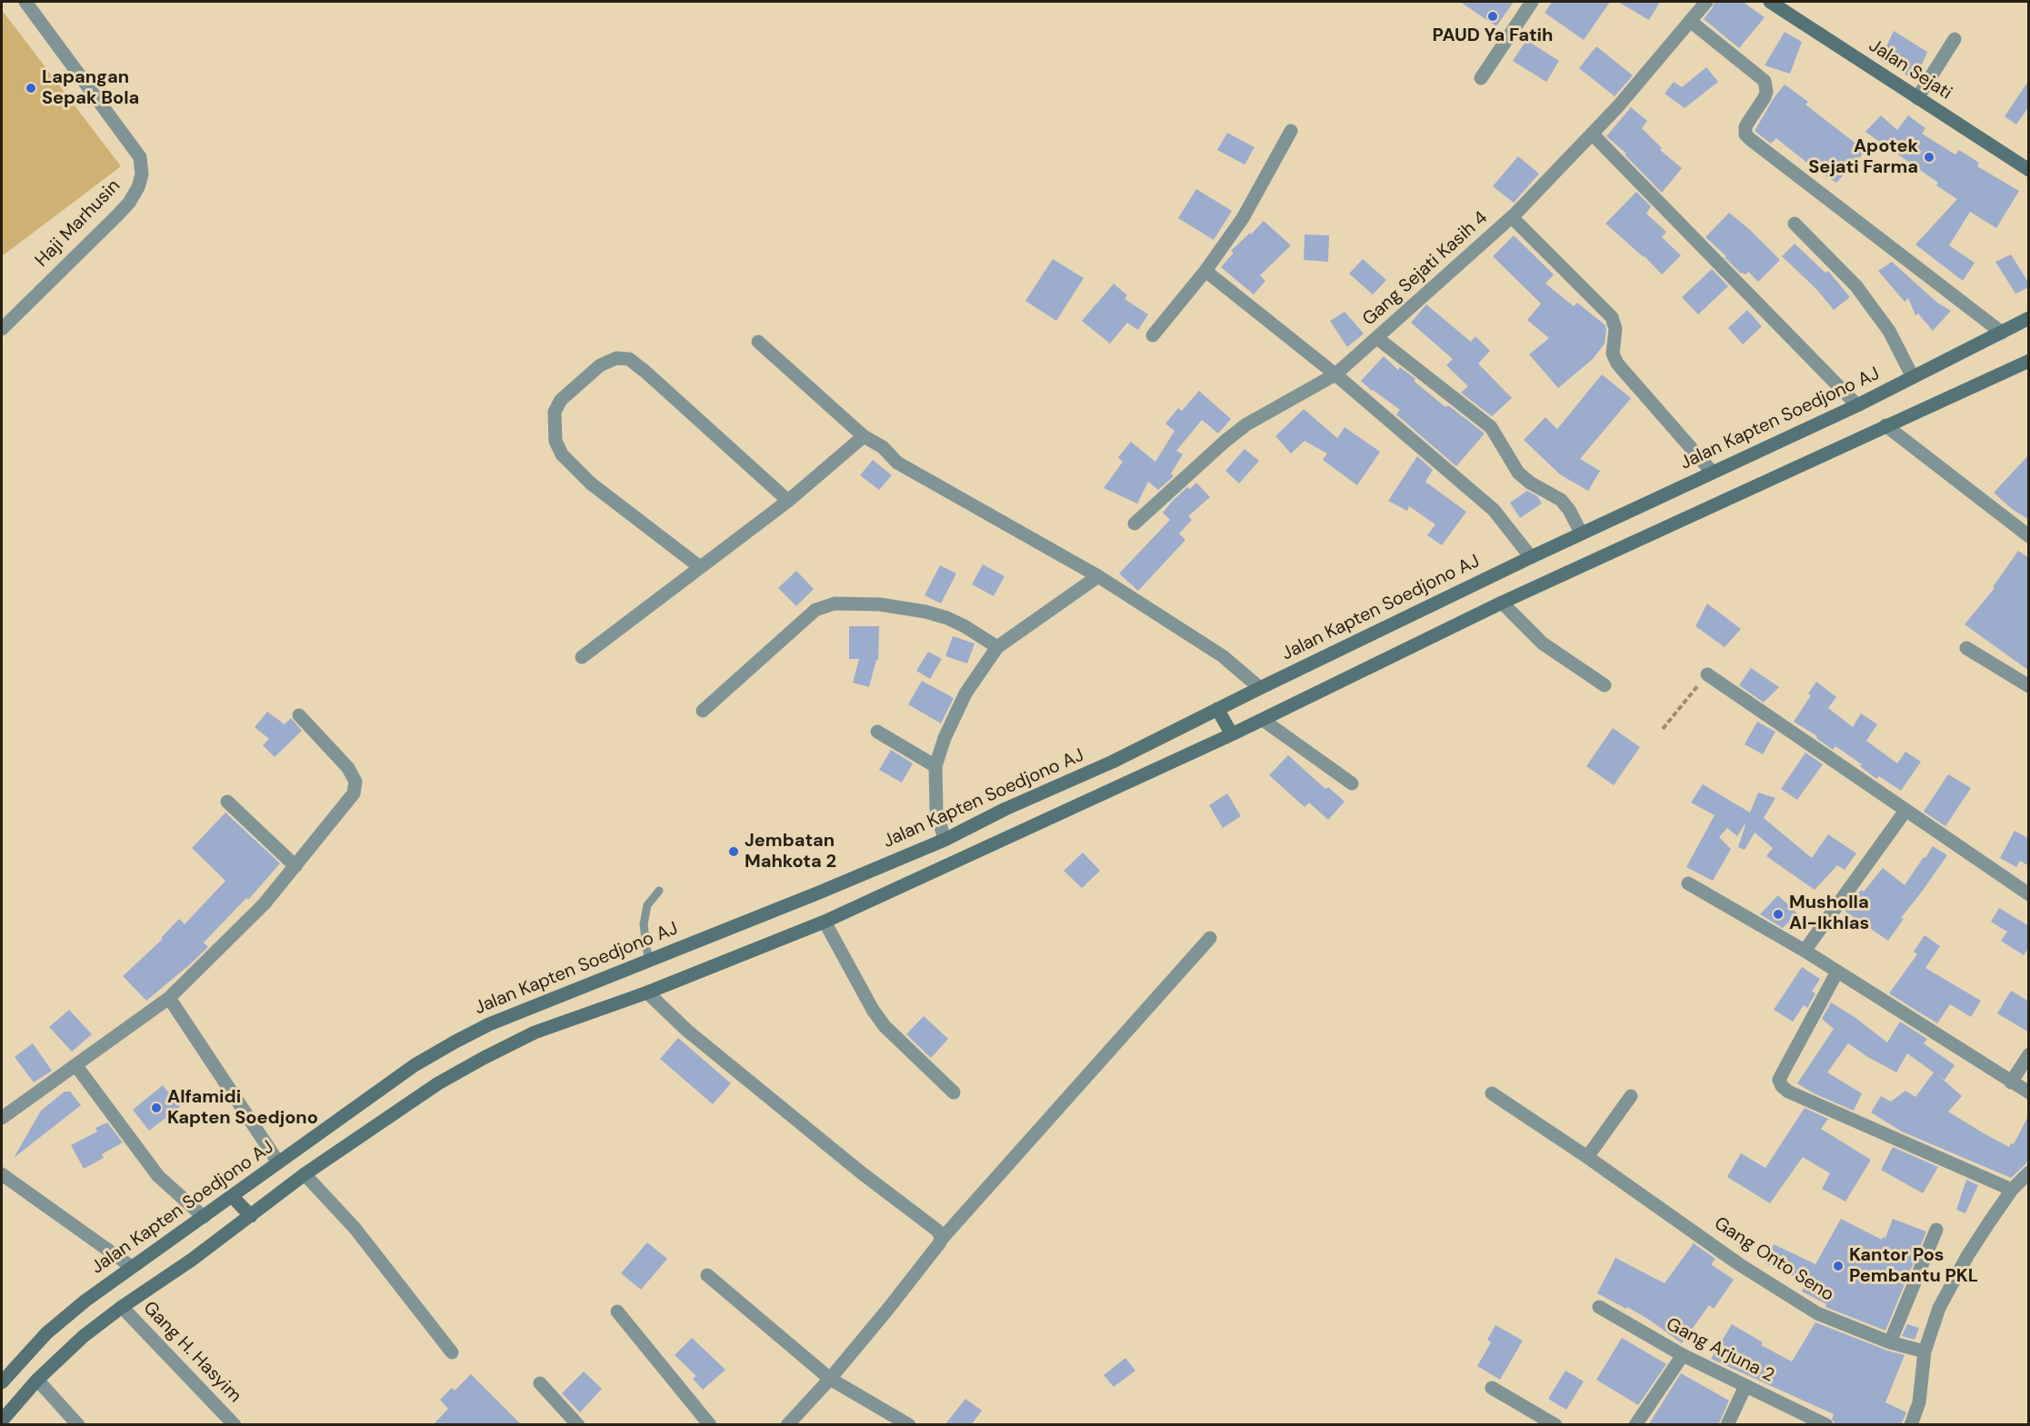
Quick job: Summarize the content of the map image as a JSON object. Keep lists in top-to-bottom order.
{
  "streets": {
    "main road": ["Jalan Sejati", "Jalan Kapten Soedjono AJ"],
    "street": [
      "Haji Marhusin",
      "Gang Sejati Kasih 4",
      "Gang Onto Seno",
      "Gang Arjuna 2",
      "Gang H. Hasyim"
    ]
  },
  "places": [
    "PAUD Ya Fatih",
    "Lapangan Sepak Bola",
    "Apotek Sejati Farma",
    "Jembatan Mahkota 2",
    "Musholla Al-Ikhlas",
    "Alfamidi Kapten Soedjono",
    "Kantor Pos Pembantu PKL"
  ]
}
